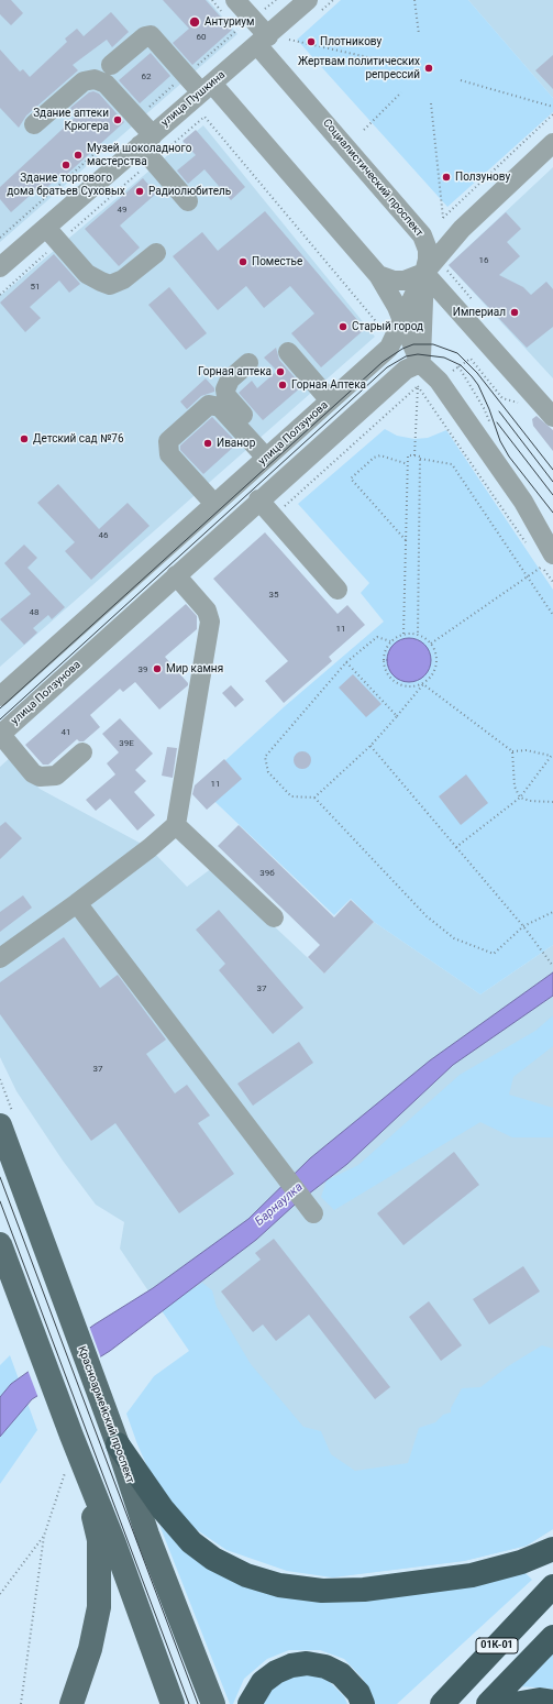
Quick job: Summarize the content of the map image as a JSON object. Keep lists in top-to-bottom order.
{
  "streets": {
    "highway": ["01К-01"],
    "main road": ["Красноармейский проспект"],
    "street": ["улица Пушкина", "Социалистический проспект", "улица Ползунова"]
  },
  "crossings": [
    ["улица Пушкина", "Социалистический проспект"],
    ["Социалистический проспект", "улица Ползунова"]
  ],
  "water": ["Барнаулка"],
  "places": [
    "Антуриум",
    "Плотникову",
    "Жертвам политических репрессий",
    "Здание аптеки Крюгера",
    "Музей шоколадного мастерства",
    "Здание торгового дома братьев Суховых",
    "Ползунову",
    "Радиолюбитель",
    "Поместье",
    "Империал",
    "Старый город",
    "Горная аптека",
    "Горная Аптека",
    "Детский сад №76",
    "Иванор",
    "Мир камня"
  ],
  "house_numbers": [
    "60",
    "62",
    "49",
    "16",
    "51",
    "46",
    "35",
    "48",
    "11",
    "39",
    "41",
    "39Е",
    "11",
    "39б",
    "37",
    "37"
  ]
}
